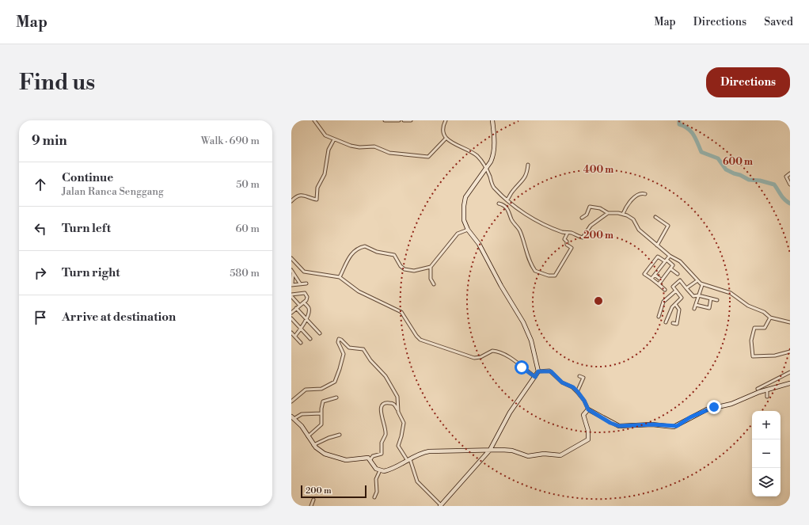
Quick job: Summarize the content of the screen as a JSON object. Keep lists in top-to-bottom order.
{
  "scale_bar": "200 m",
  "page": {
    "header": "Map",
    "nav": ["Map", "Directions", "Saved"],
    "buttons": "Directions",
    "title": "Find us",
    "heading": ["9 min", "Walk · 690 m"],
    "list": [
      ["Continue", "Jalan Ranca Senggang", "50 m"],
      ["Turn left", "60 m"],
      ["Turn right", "580 m"],
      "Arrive at destination"
    ],
    "map_buttons": ["+", "−"],
    "scale": "200 m"
  },
  "rings": ["600 m", "400 m", "200 m"]
}
